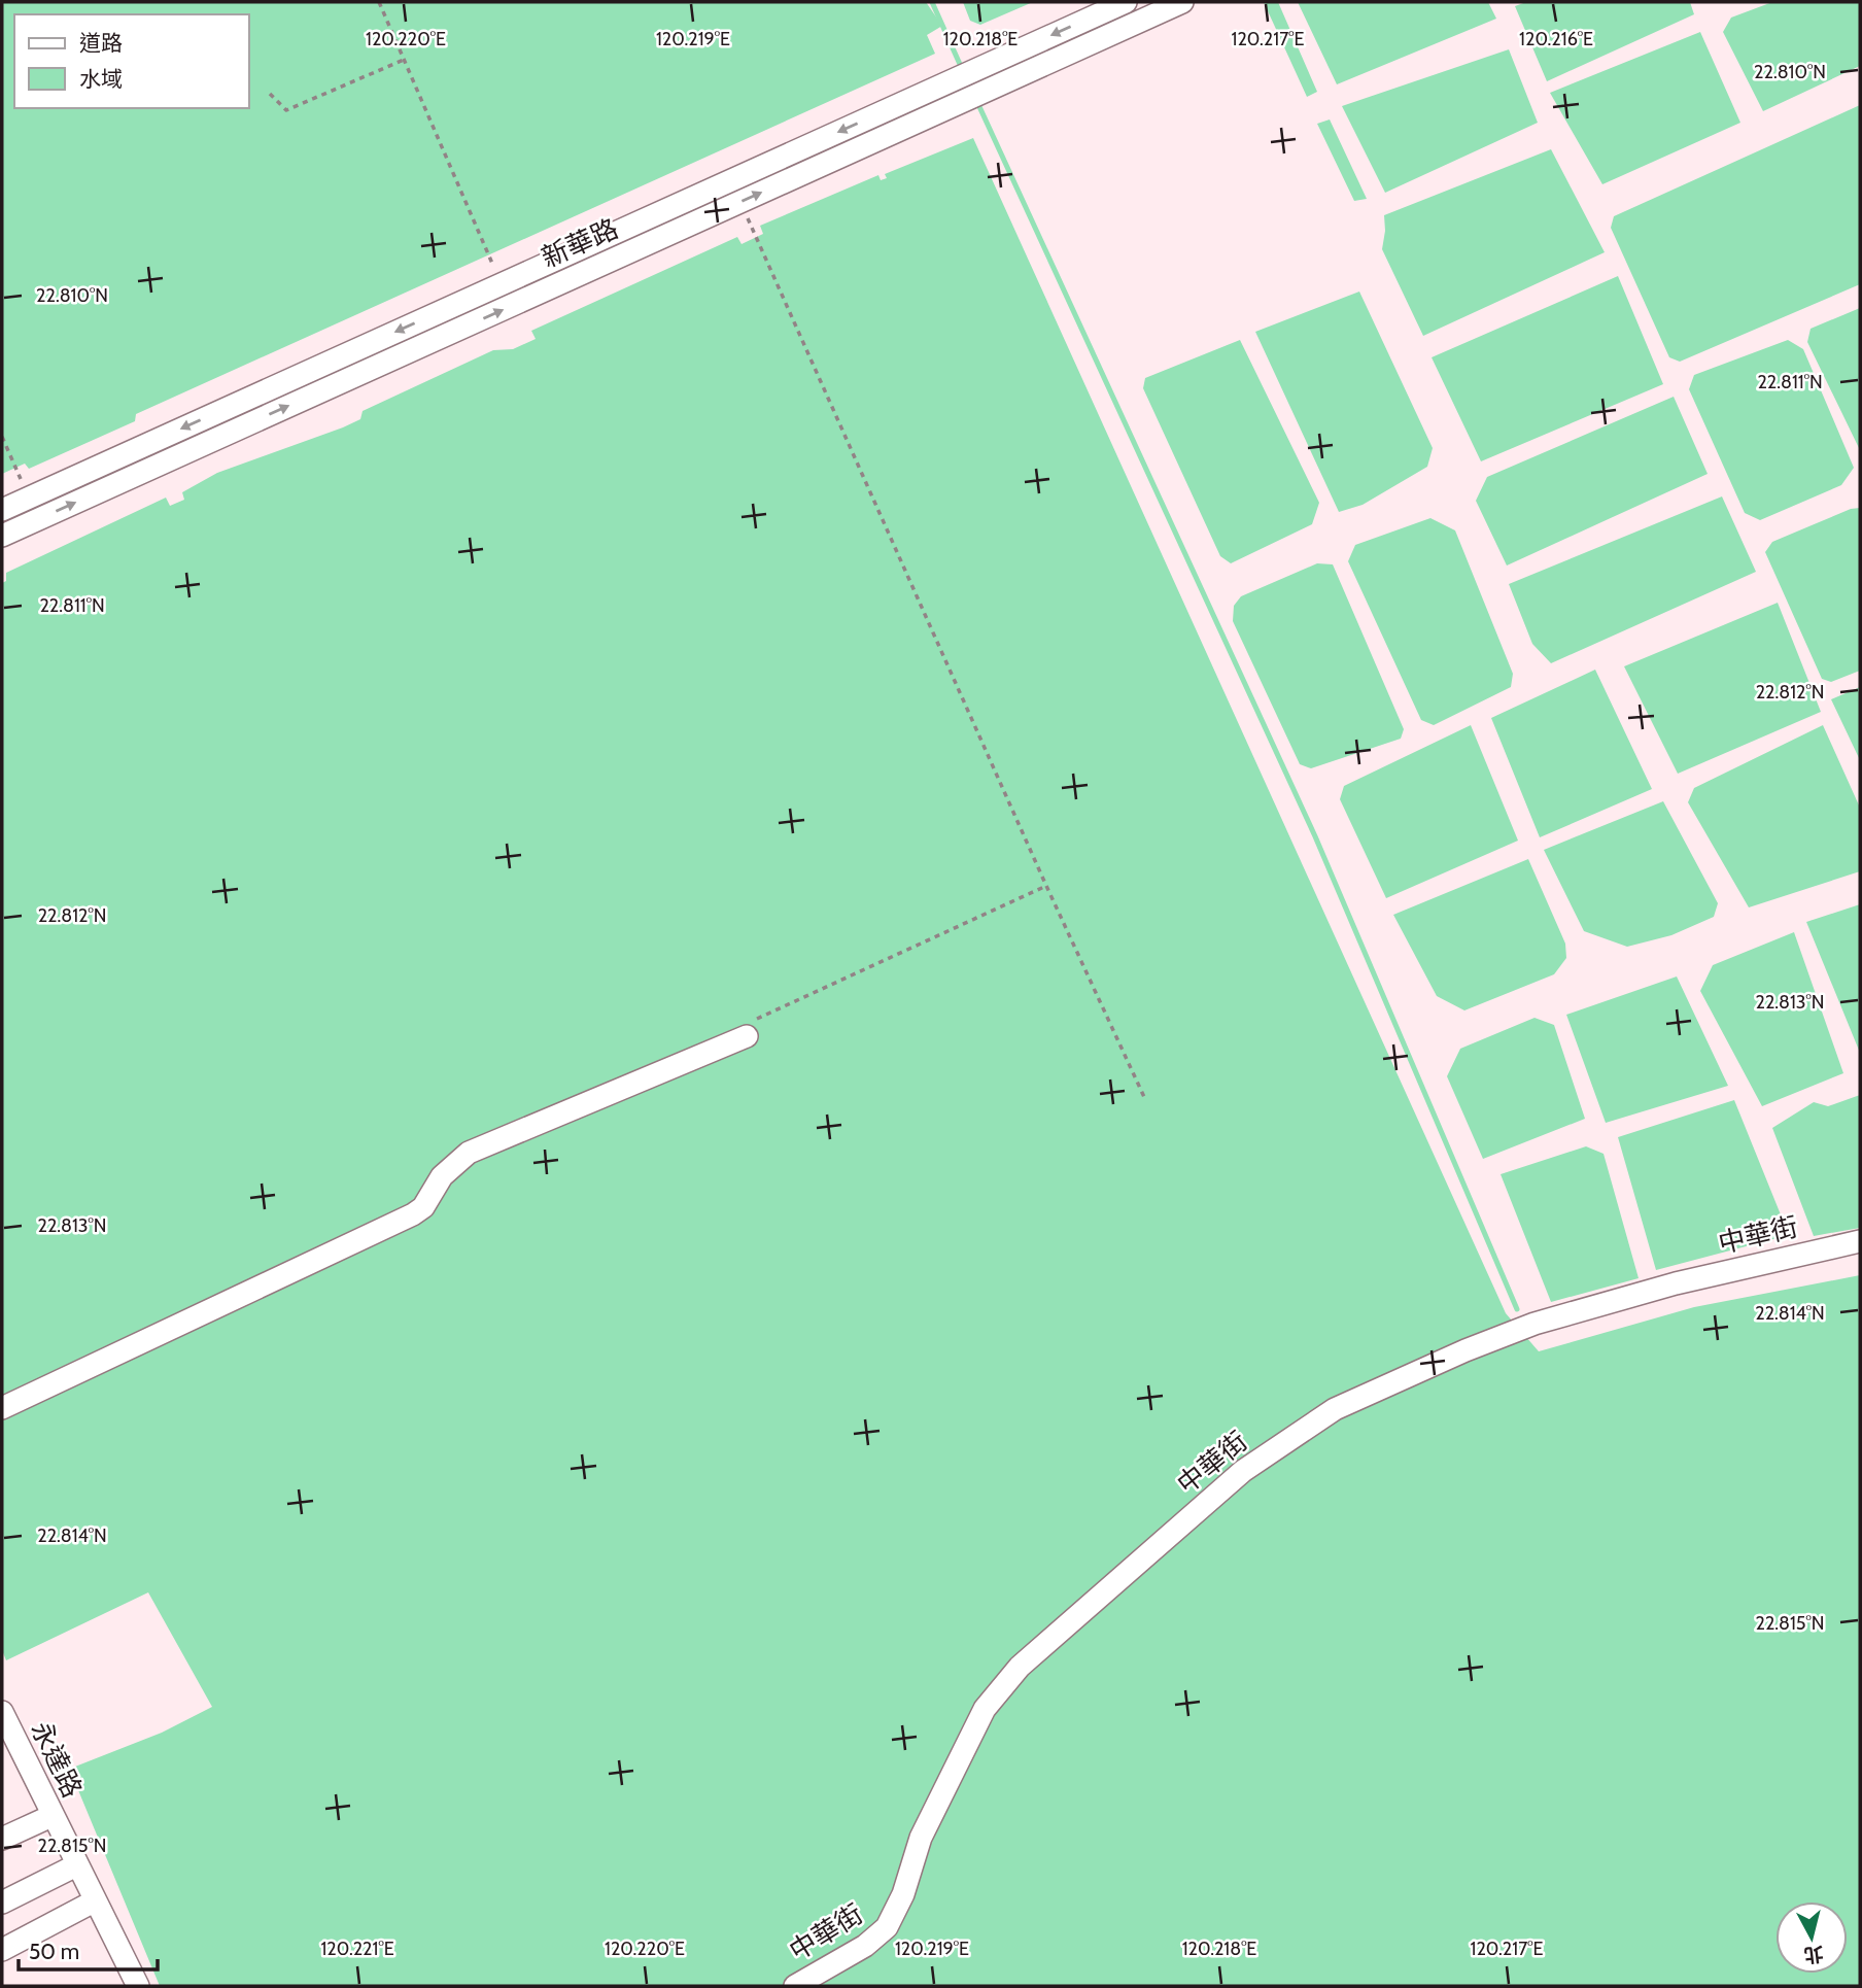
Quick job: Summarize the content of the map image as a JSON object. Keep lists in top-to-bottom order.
{
  "streets": {
    "street": ["新華路", "中華街", "永達路"]
  },
  "legend": ["道路", "水域"],
  "scale_bar": "50 m",
  "north": "bottom",
  "coordinates": [
    "120.220°E",
    "120.219°E",
    "120.218°E",
    "120.217°E",
    "120.216°E",
    "22.810°N",
    "22.811°N",
    "22.812°N",
    "22.813°N",
    "22.814°N",
    "22.815°N",
    "120.221°E"
  ]
}
